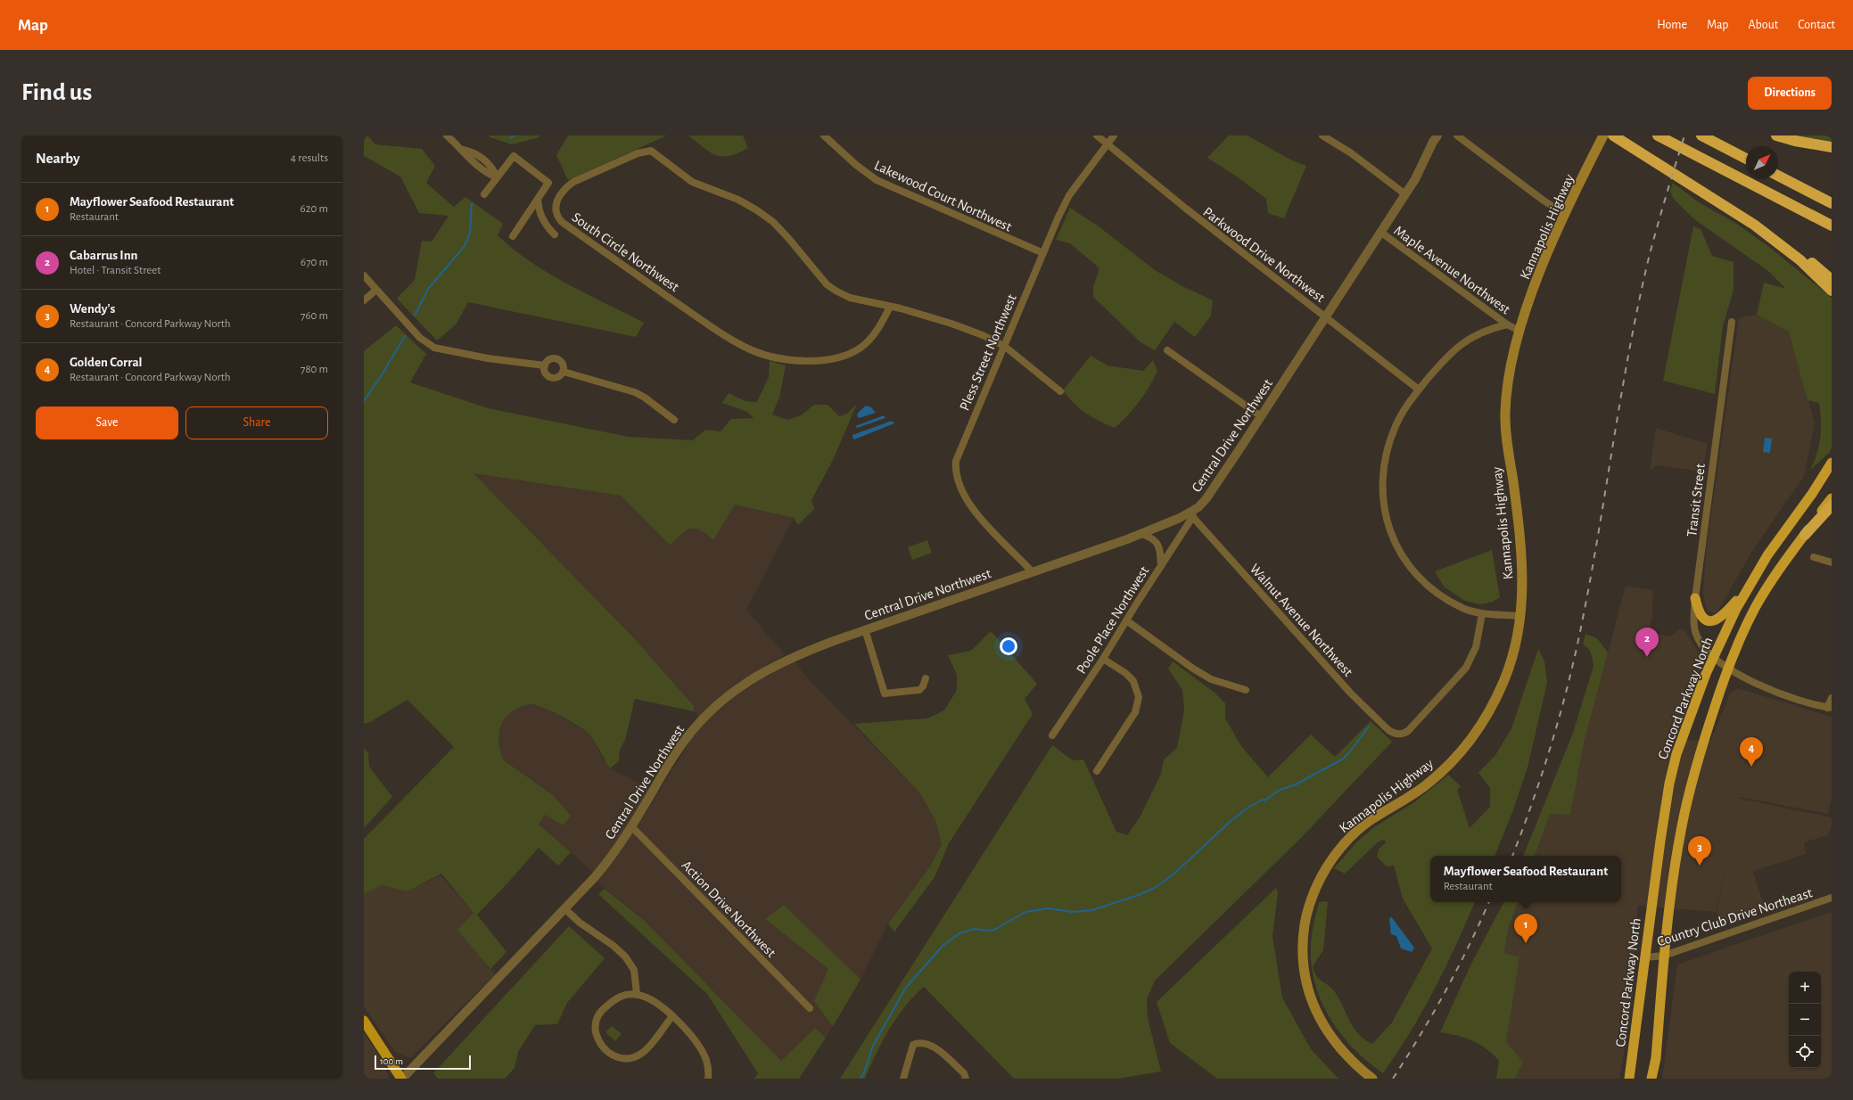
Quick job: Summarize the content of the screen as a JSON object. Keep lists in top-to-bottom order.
{
  "streets": {
    "highway": ["Concord Parkway North"],
    "main road": ["Kannapolis Highway"],
    "street": [
      "Lakewood Court Northwest",
      "South Circle Northwest",
      "Parkwood Drive Northwest",
      "Maple Avenue Northwest",
      "Pless Street Northwest",
      "Central Drive Northwest",
      "Transit Street",
      "Poole Place Northwest",
      "Walnut Avenue Northwest",
      "Action Drive Northwest",
      "Country Club Drive Northeast"
    ]
  },
  "crossings": [
    ["Lakewood Court Northwest", "Pless Street Northwest"],
    ["Kannapolis Highway", "Maple Avenue Northwest"],
    ["South Circle Northwest", "Pless Street Northwest"],
    ["Parkwood Drive Northwest", "Pless Street Northwest"],
    ["Parkwood Drive Northwest", "Central Drive Northwest"],
    ["Maple Avenue Northwest", "Central Drive Northwest"],
    ["Pless Street Northwest", "Central Drive Northwest"],
    ["Central Drive Northwest", "Poole Place Northwest"],
    ["Central Drive Northwest", "Walnut Avenue Northwest"],
    ["Central Drive Northwest", "Action Drive Northwest"],
    ["Transit Street", "Concord Parkway North"],
    ["Poole Place Northwest", "Walnut Avenue Northwest"],
    ["Concord Parkway North", "Country Club Drive Northeast"]
  ],
  "scale_bar": "100 m",
  "north": "top right",
  "page": {
    "header": "Map",
    "nav": [
      "Home",
      "Map",
      "About",
      "Contact"
    ],
    "buttons": [
      "Directions",
      ["Save", "Share"]
    ],
    "title": "Find us",
    "heading": ["Nearby", "4 results"],
    "list": [
      {
        "mark": "1",
        "name": "Mayflower Seafood Restaurant",
        "note": "Restaurant",
        "value": "620 m"
      },
      {
        "mark": "2",
        "name": "Cabarrus Inn",
        "note": "Hotel · Transit Street",
        "value": "670 m"
      },
      {
        "mark": "3",
        "name": "Wendy's",
        "note": "Restaurant · Concord Parkway North",
        "value": "760 m"
      },
      {
        "mark": "4",
        "name": "Golden Corral",
        "note": "Restaurant · Concord Parkway North",
        "value": "780 m"
      }
    ],
    "pins": [
      "2",
      "4",
      "3",
      "1"
    ],
    "popup": ["Mayflower Seafood Restaurant", "Restaurant"],
    "map_buttons": ["+", "−"],
    "scale": "100 m"
  }
}
